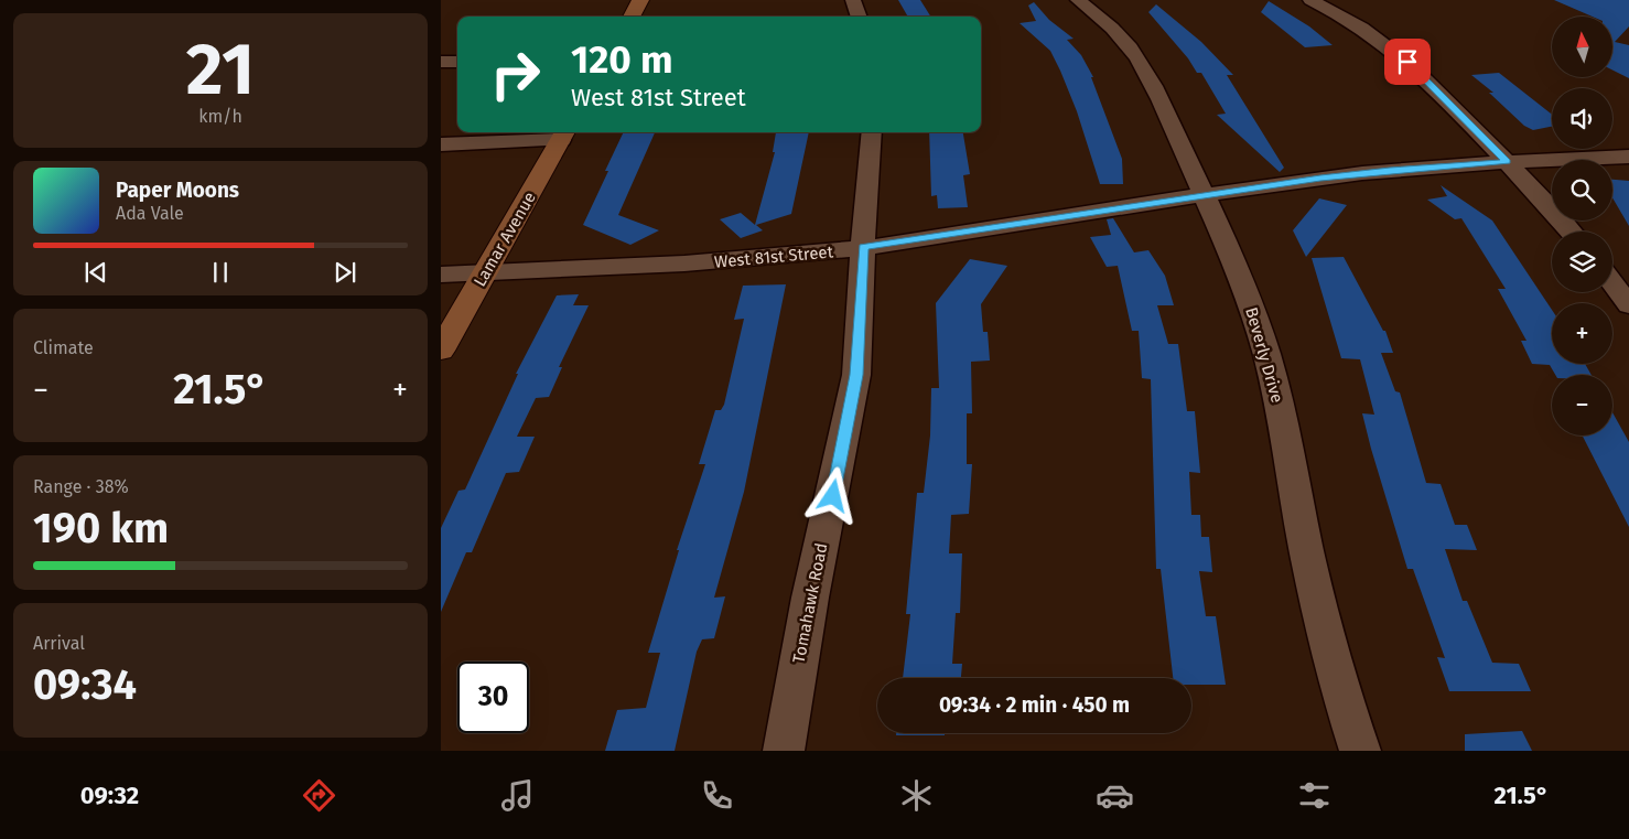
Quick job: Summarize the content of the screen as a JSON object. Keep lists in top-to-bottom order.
{
  "streets": {
    "street": [
      "Lamar Avenue",
      "West 81st Street",
      "Beverly Drive",
      "Tomahawk Road"
    ]
  },
  "crossings": [
    ["Lamar Avenue", "West 81st Street"],
    ["West 81st Street", "Beverly Drive"],
    ["West 81st Street", "Tomahawk Road"]
  ],
  "north": "top",
  "page": {
    "tile": [
      ["21", "km/h"],
      "Climate",
      ["Range · 38%", "190 km"],
      ["Arrival", "09:34"]
    ],
    "map_buttons": ["+", "−"],
    "turn": ["120 m", "West 81st Street"],
    "song": ["Paper Moons", "Ada Vale"],
    "heat": ["−", "21.5°", "+"],
    "limit": "30",
    "trip": "09:34 · 2 min · 450 m",
    "tabs": ["09:32", "21.5°"]
  }
}
